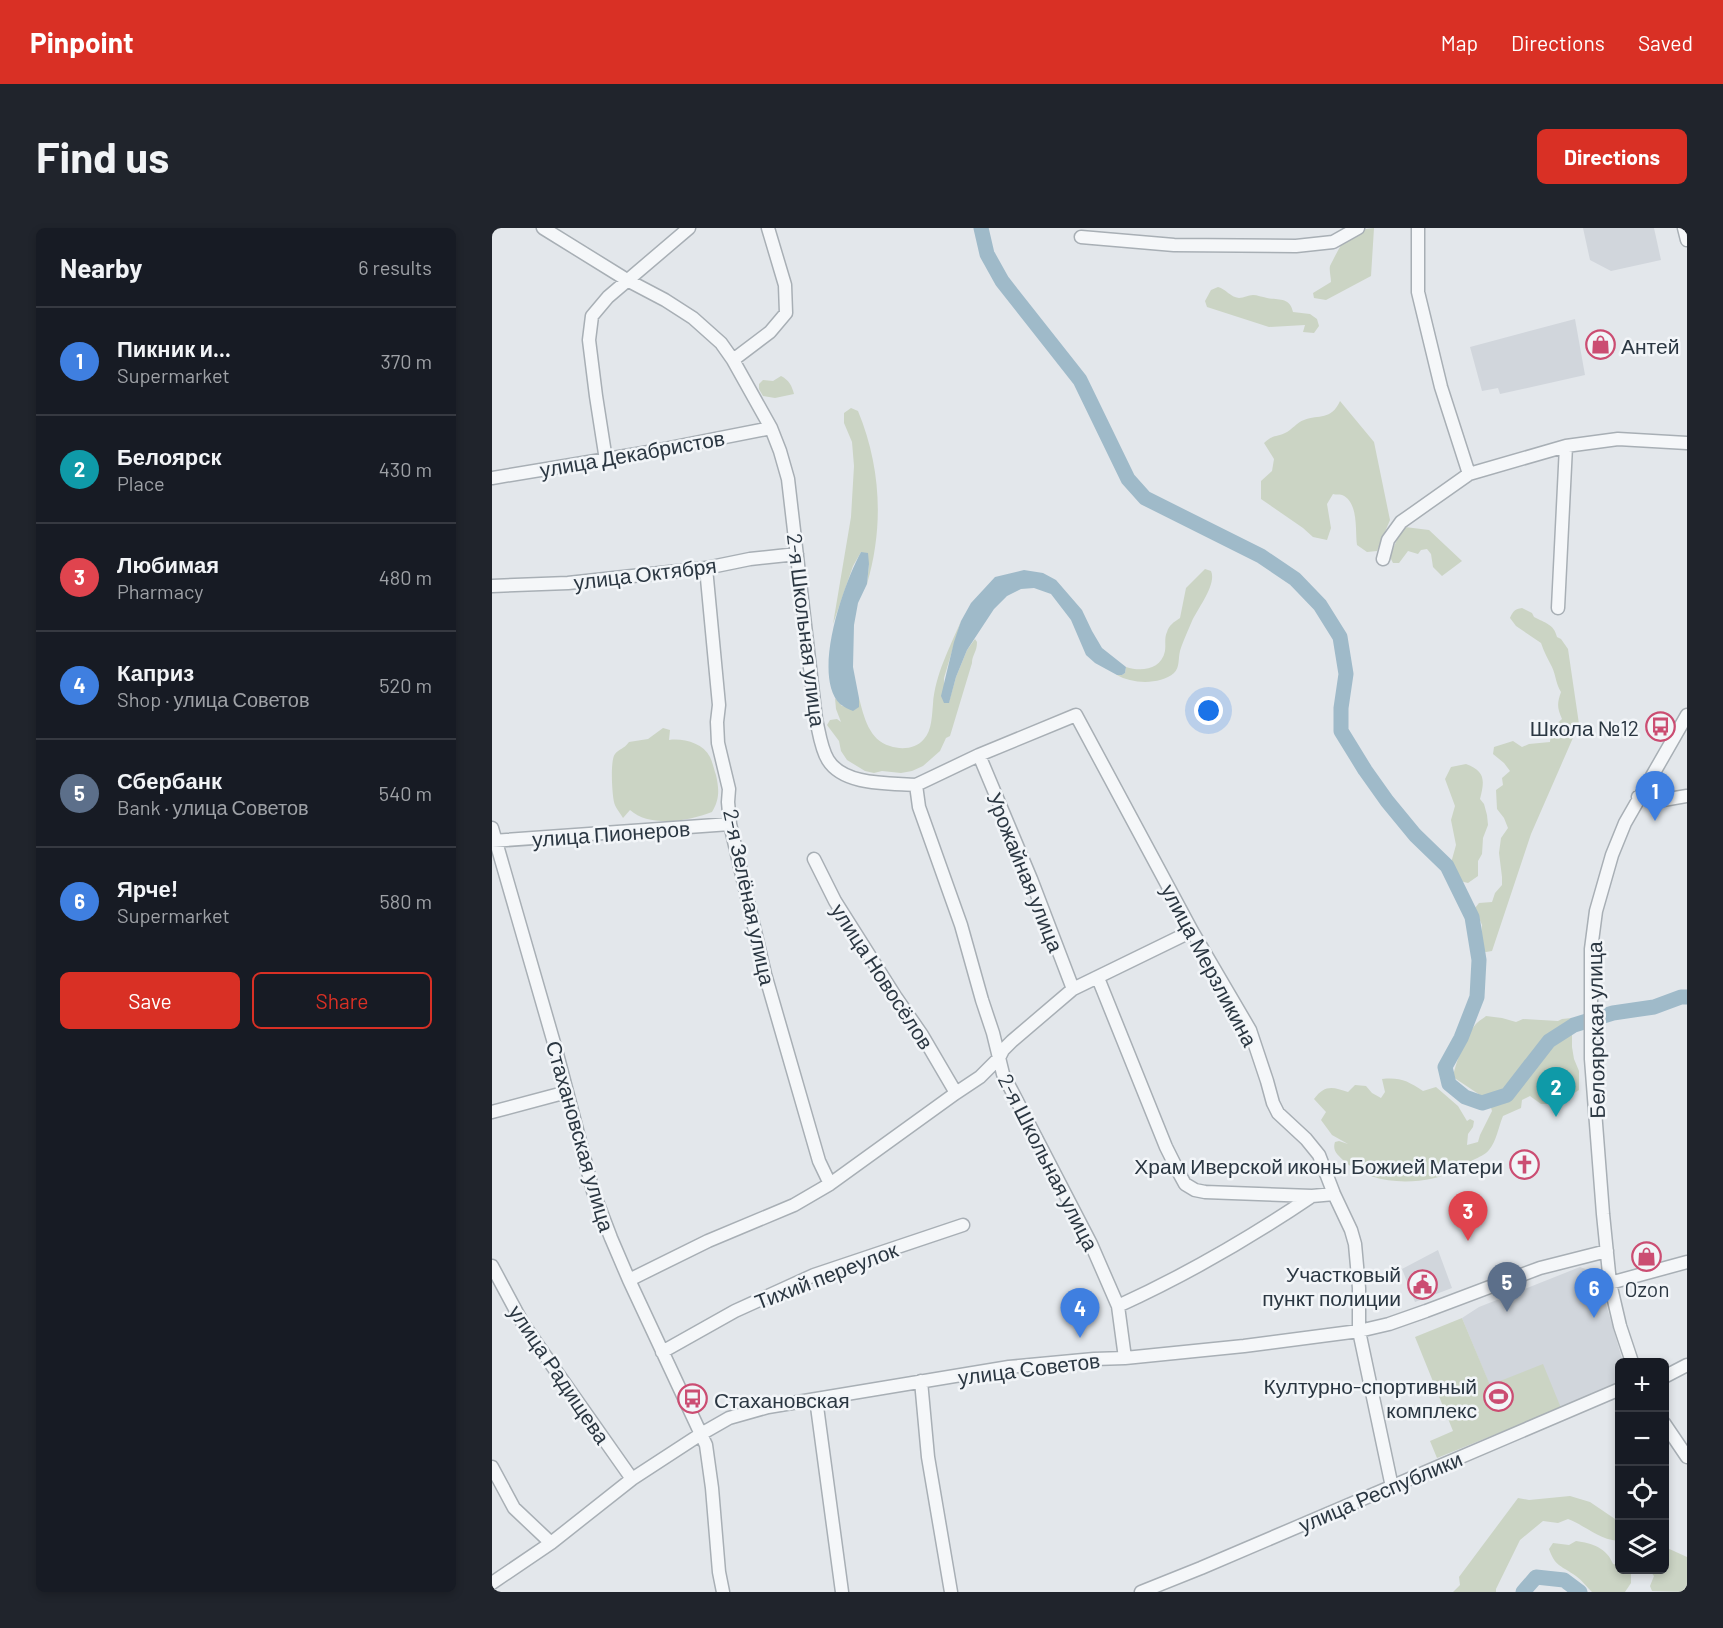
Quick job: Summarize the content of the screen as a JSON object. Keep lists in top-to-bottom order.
{
  "streets": {
    "street": [
      "улица Декабристов",
      "улица Октября",
      "2-я Школьная улица",
      "улица Пионеров",
      "Урожайная улица",
      "2-я Зелёная улица",
      "улица Мерзликина",
      "улица Новосёлов",
      "Белоярская улица",
      "Стахановская улица",
      "Тихий переулок",
      "улица Советов",
      "улица Радищева",
      "улица Республики"
    ]
  },
  "crossings": [
    ["улица Декабристов", "2-я Школьная улица"],
    ["улица Октября", "2-я Школьная улица"],
    ["улица Октября", "2-я Зелёная улица"],
    ["2-я Школьная улица", "улица Мерзликина"],
    ["2-я Школьная улица", "улица Советов"],
    ["улица Пионеров", "2-я Зелёная улица"],
    ["улица Пионеров", "Стахановская улица"],
    ["Урожайная улица", "улица Мерзликина"],
    ["улица Мерзликина", "улица Советов"],
    ["улица Мерзликина", "улица Республики"],
    ["Белоярская улица", "улица Советов"],
    ["Стахановская улица", "Тихий переулок"],
    ["Стахановская улица", "улица Советов"],
    ["улица Советов", "улица Радищева"]
  ],
  "places": {
    "shop": ["Антей", "Ozon"],
    "bus stop": ["Школа №12", "Стахановская"],
    "church": ["Храм Иверской иконы Божией Матери"],
    "public building": ["Участковый пункт полиции"],
    "sports": ["Културно-спортивный комплекс"]
  },
  "page": {
    "header": "Pinpoint",
    "nav": ["Map", "Directions", "Saved"],
    "buttons": [
      "Directions",
      ["Save", "Share"]
    ],
    "title": "Find us",
    "heading": ["Nearby", "6 results"],
    "list": [
      {
        "mark": "1",
        "name": "Пикник и...",
        "note": "Supermarket",
        "value": "370 m"
      },
      {
        "mark": "2",
        "name": "Белоярск",
        "note": "Place",
        "value": "430 m"
      },
      {
        "mark": "3",
        "name": "Любимая",
        "note": "Pharmacy",
        "value": "480 m"
      },
      {
        "mark": "4",
        "name": "Каприз",
        "note": "Shop · улица Советов",
        "value": "520 m"
      },
      {
        "mark": "5",
        "name": "Сбербанк",
        "note": "Bank · улица Советов",
        "value": "540 m"
      },
      {
        "mark": "6",
        "name": "Ярче!",
        "note": "Supermarket",
        "value": "580 m"
      }
    ],
    "pins": [
      "1",
      "2",
      "3",
      "5",
      "6",
      "4"
    ],
    "map_buttons": ["+", "−"]
  }
}
